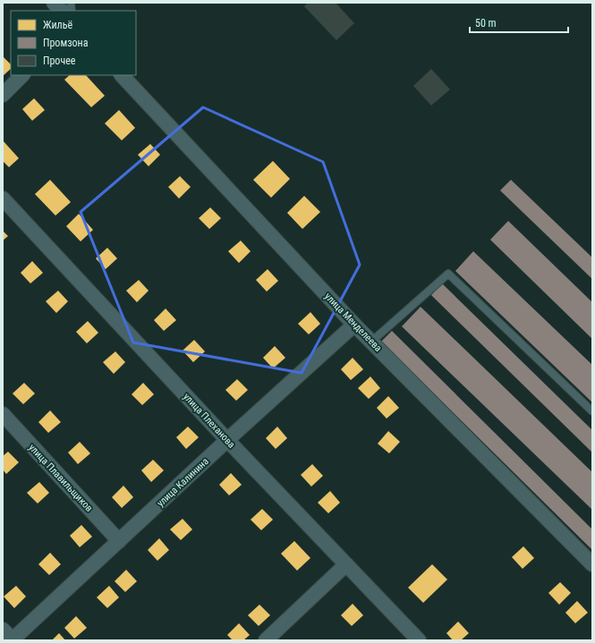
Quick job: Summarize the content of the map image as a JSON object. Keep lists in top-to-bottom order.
{
  "streets": {
    "street": [
      "улица Менделеева",
      "улица Плеханова",
      "улица Плавильщиков",
      "улица Калинина"
    ]
  },
  "crossings": [
    ["улица Менделеева", "улица Калинина"],
    ["улица Плеханова", "улица Калинина"],
    ["улица Плавильщиков", "улица Калинина"]
  ],
  "legend": ["Жильё", "Промзона", "Прочее"],
  "scale_bar": "50 m"
}
